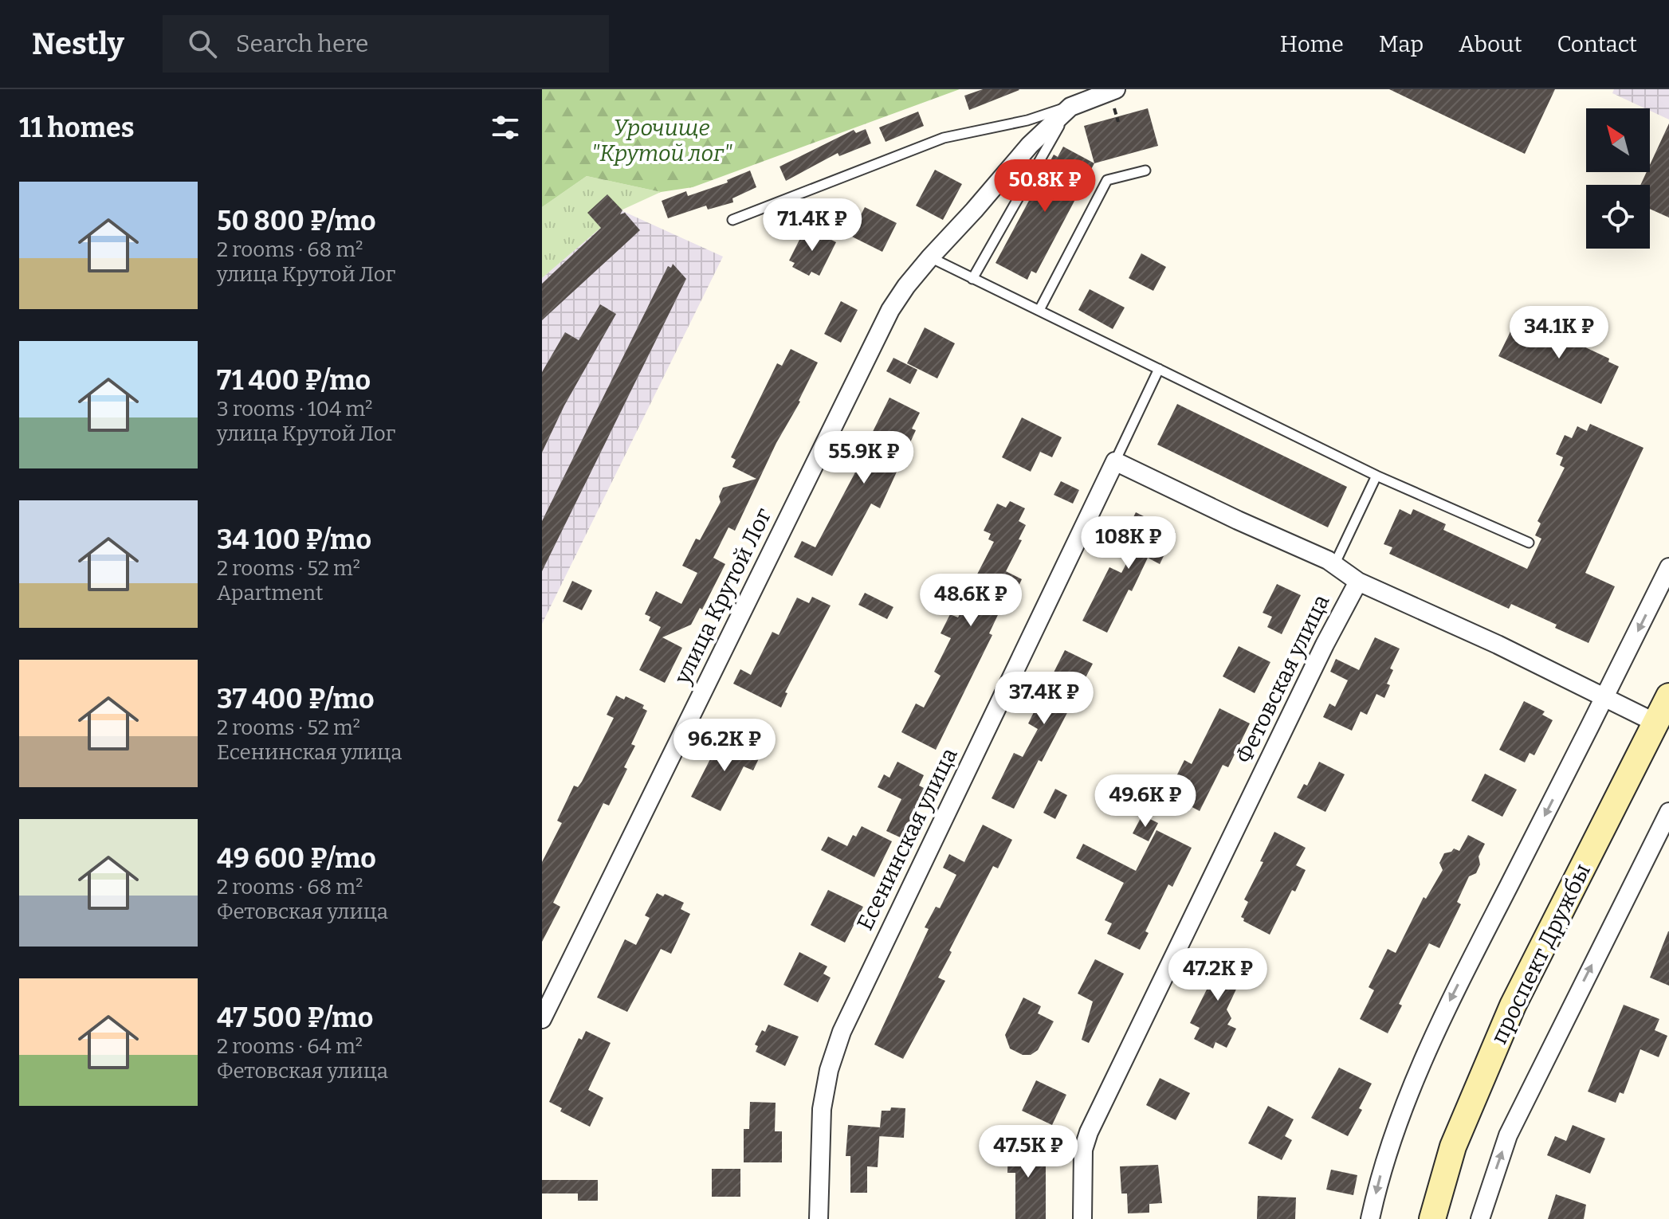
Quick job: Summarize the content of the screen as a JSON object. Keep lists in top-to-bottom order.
{
  "streets": {
    "main road": ["проспект Дружбы"],
    "street": ["улица Крутой Лог", "Фетовская улица", "Есенинская улица"]
  },
  "parks": ["Урочище \"Крутой лог\""],
  "north": "top left",
  "page": {
    "header": "Nestly",
    "search": "Search here",
    "nav": [
      "Home",
      "Map",
      "About",
      "Contact"
    ],
    "heading": "11 homes",
    "price": [
      "50.8K ₽",
      "71.4K ₽",
      "34.1K ₽",
      "55.9K ₽",
      "108K ₽",
      "48.6K ₽",
      "37.4K ₽",
      "96.2K ₽",
      "49.6K ₽",
      "47.2K ₽",
      "47.5K ₽"
    ],
    "list": [
      {
        "name": "50 800 ₽/mo",
        "note": "2 rooms · 68 m² · улица Крутой Лог"
      },
      {
        "name": "71 400 ₽/mo",
        "note": "3 rooms · 104 m² · улица Крутой Лог"
      },
      {
        "name": "34 100 ₽/mo",
        "note": "2 rooms · 52 m² · Apartment"
      },
      {
        "name": "37 400 ₽/mo",
        "note": "2 rooms · 52 m² · Есенинская улица"
      },
      {
        "name": "49 600 ₽/mo",
        "note": "2 rooms · 68 m² · Фетовская улица"
      },
      {
        "name": "47 500 ₽/mo",
        "note": "2 rooms · 64 m² · Фетовская улица"
      }
    ]
  }
}
